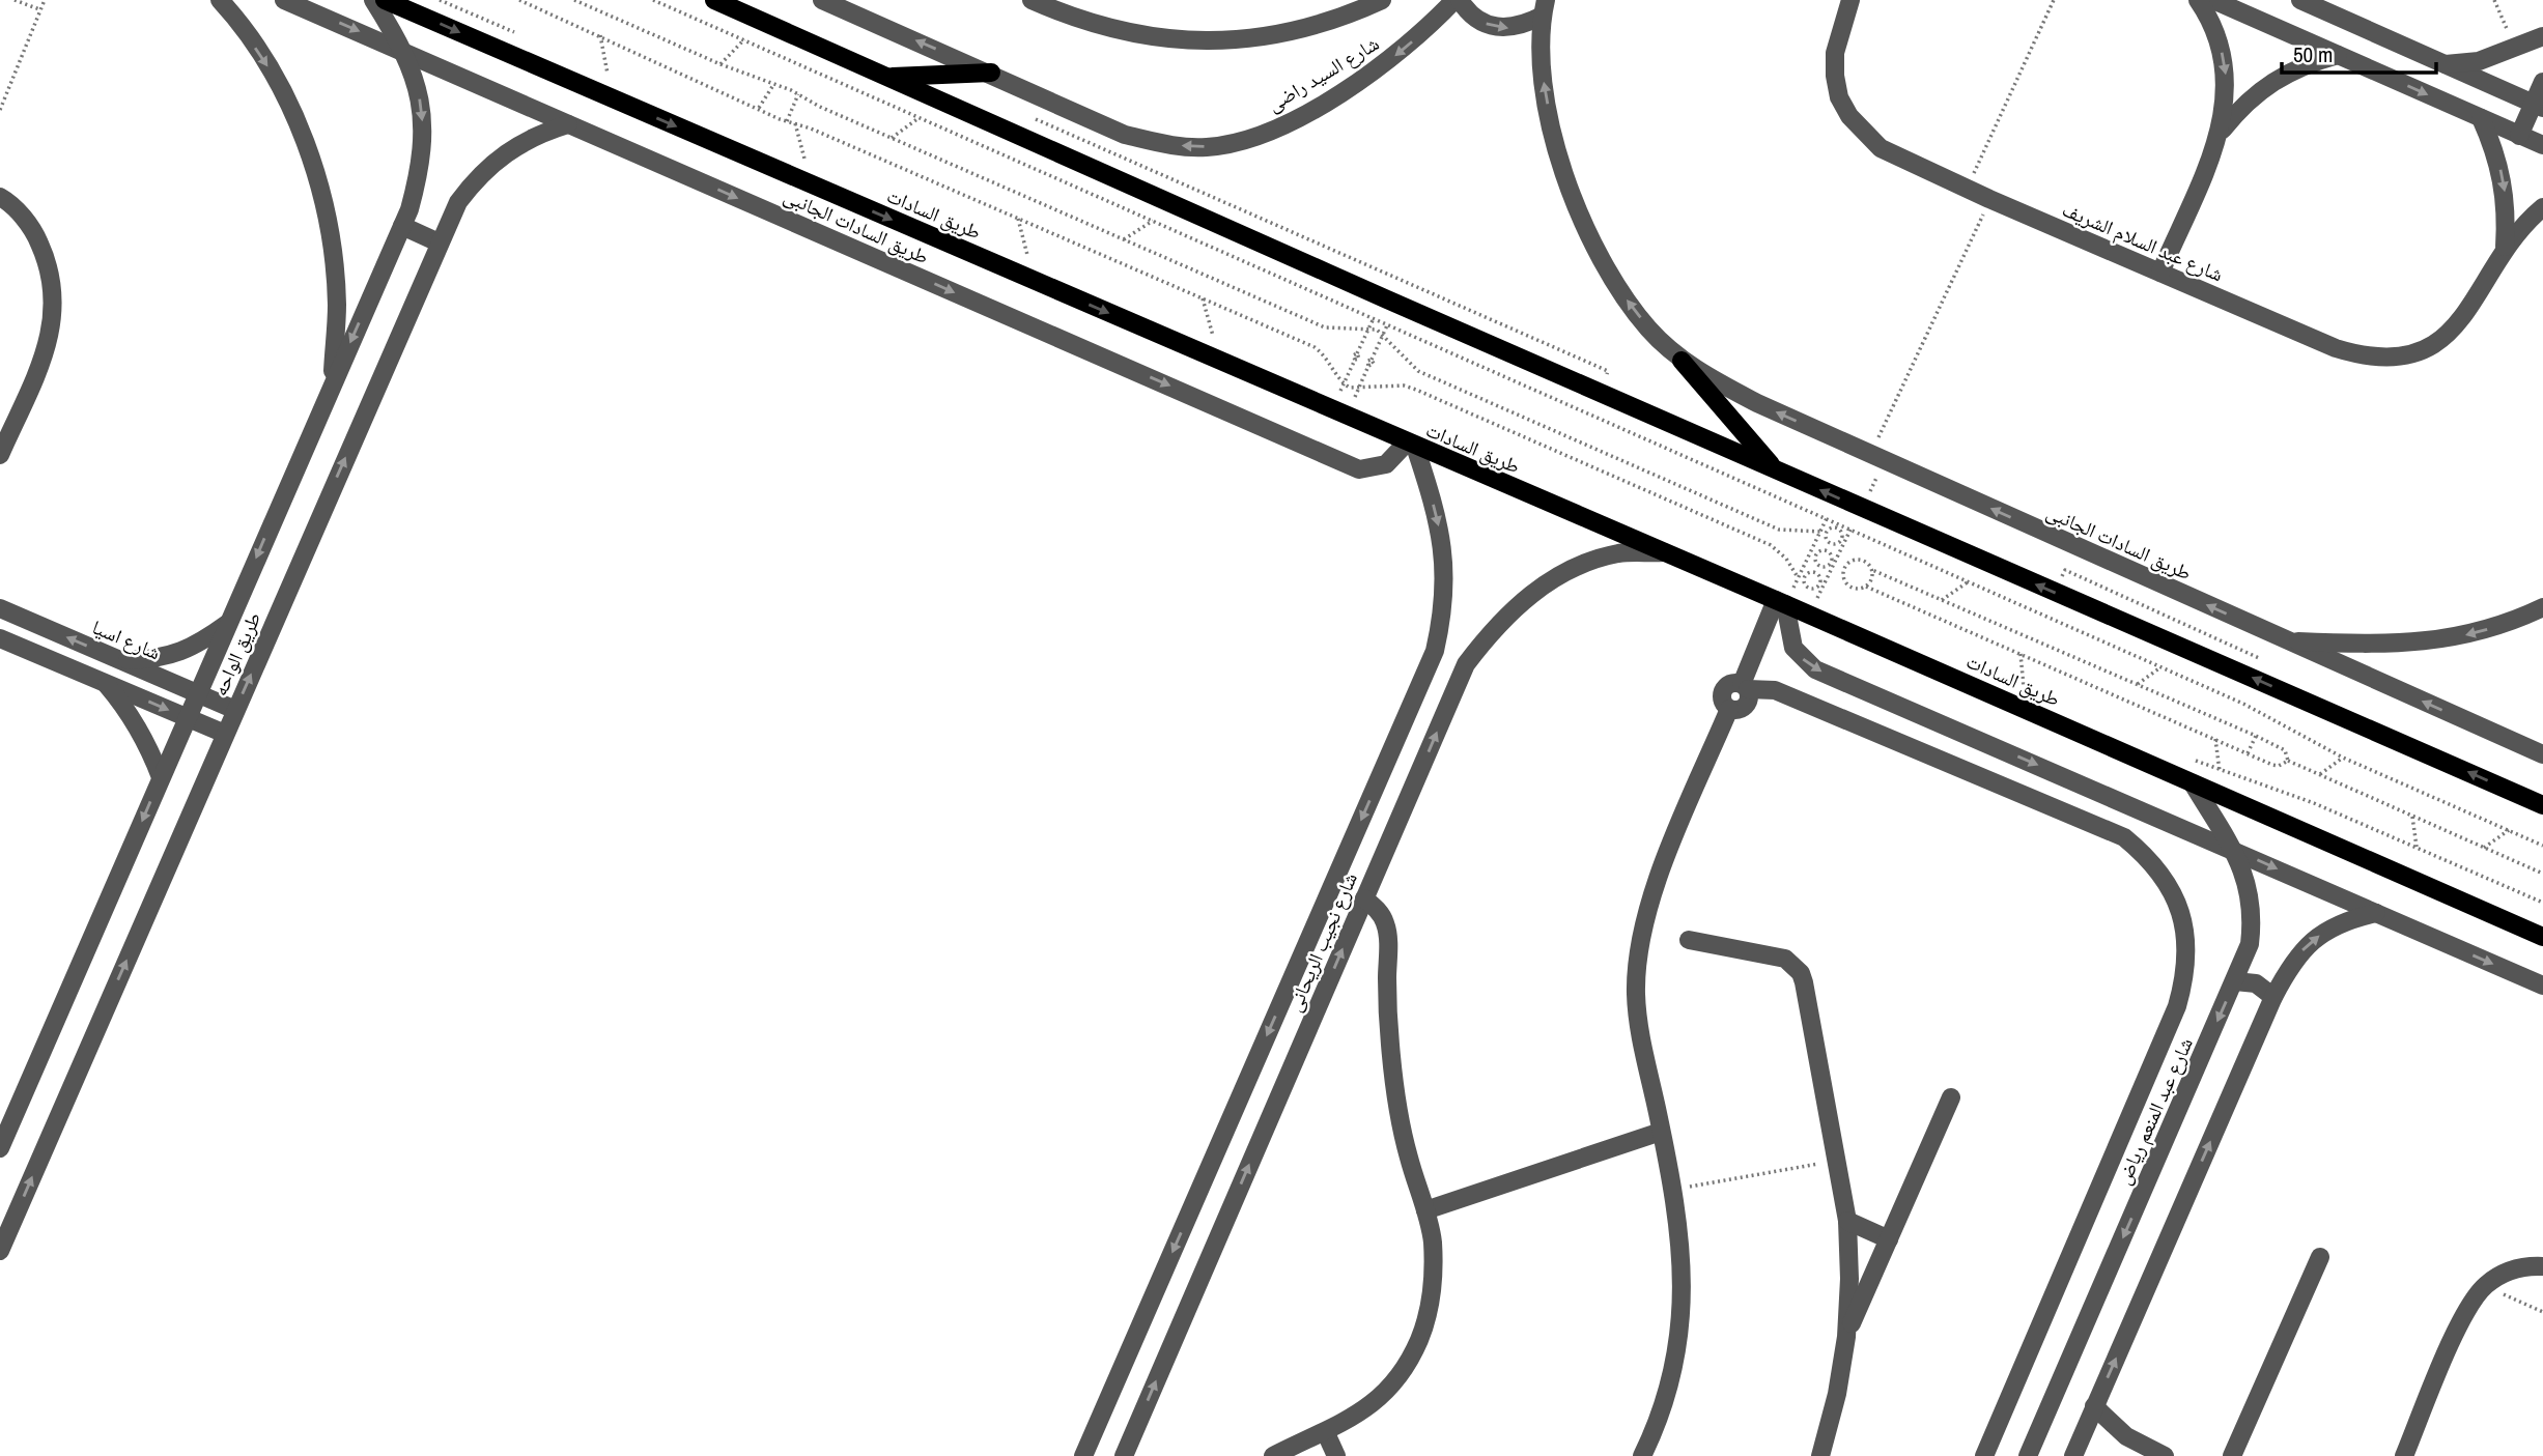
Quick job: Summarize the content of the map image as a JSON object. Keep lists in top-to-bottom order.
{
  "streets": {
    "main road": ["طريق السادات"],
    "street": [
      "شارع السيد راضى",
      "طريق السادات الجانبى",
      "شارع عبد السلام الشريف",
      "شارع اسيا",
      "طريق الواحه",
      "شارع نجيب الريحانى",
      "شارع عبد المنعم رياض"
    ]
  },
  "crossings": [
    ["طريق السادات", "طريق السادات الجانبى"],
    ["طريق السادات", "شارع نجيب الريحانى"],
    ["طريق السادات", "شارع عبد المنعم رياض"],
    ["طريق السادات الجانبى", "طريق الواحه"],
    ["طريق السادات الجانبى", "شارع نجيب الريحانى"],
    ["شارع اسيا", "طريق الواحه"]
  ],
  "scale_bar": "50 m"
}
